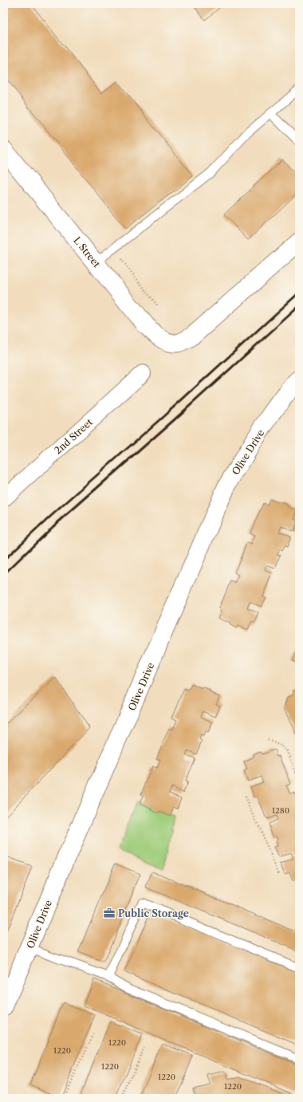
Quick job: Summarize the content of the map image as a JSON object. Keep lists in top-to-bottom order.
{
  "streets": {
    "street": ["L Street", "2nd Street", "Olive Drive"]
  },
  "places": {
    "office": ["Public Storage"]
  },
  "house_numbers": [
    "1280",
    "1220",
    "1220",
    "1220",
    "1220",
    "1220"
  ]
}
